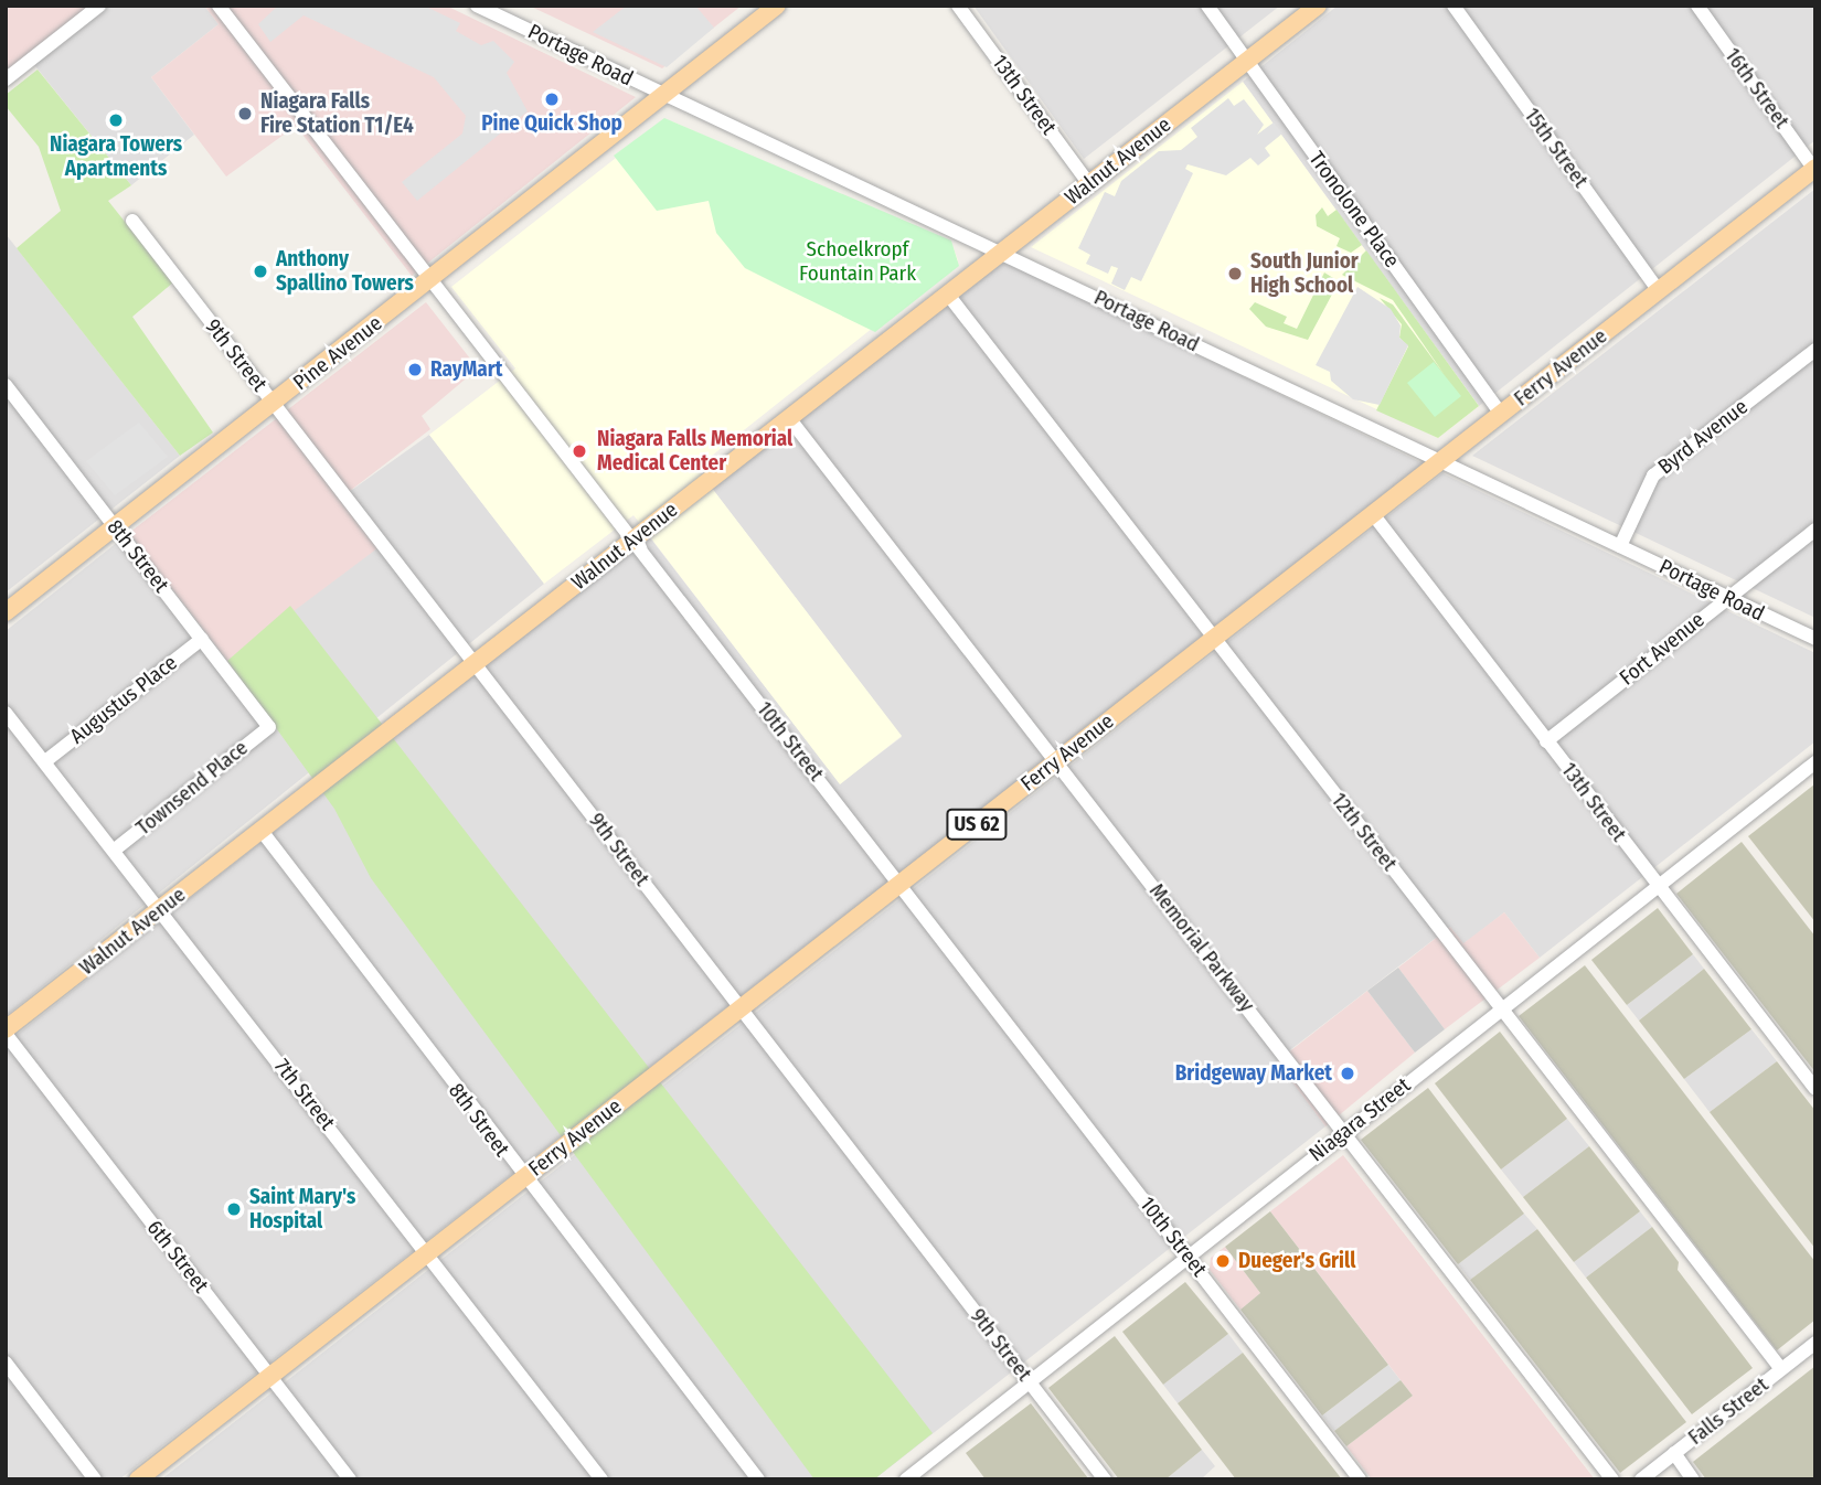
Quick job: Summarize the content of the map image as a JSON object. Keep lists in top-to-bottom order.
{
  "streets": {
    "main road": [
      "Walnut Avenue",
      "Pine Avenue",
      "Ferry Avenue",
      "US 62"
    ],
    "street": [
      "Portage Road",
      "16th Street",
      "13th Street",
      "15th Street",
      "Tronolone Place",
      "9th Street",
      "Byrd Avenue",
      "8th Street",
      "Fort Avenue",
      "Augustus Place",
      "10th Street",
      "Townsend Place",
      "12th Street",
      "Memorial Parkway",
      "7th Street",
      "Niagara Street",
      "6th Street",
      "Falls Street"
    ]
  },
  "crossings": [
    ["Portage Road", "Walnut Avenue"],
    ["Portage Road", "Pine Avenue"],
    ["Portage Road", "Ferry Avenue"],
    ["Portage Road", "Byrd Avenue"],
    ["Portage Road", "Fort Avenue"],
    ["16th Street", "Ferry Avenue"],
    ["13th Street", "Walnut Avenue"],
    ["13th Street", "Ferry Avenue"],
    ["13th Street", "Fort Avenue"],
    ["13th Street", "Niagara Street"],
    ["15th Street", "Ferry Avenue"],
    ["Walnut Avenue", "Tronolone Place"],
    ["Walnut Avenue", "9th Street"],
    ["Walnut Avenue", "8th Street"],
    ["Walnut Avenue", "10th Street"],
    ["Walnut Avenue", "12th Street"],
    ["Walnut Avenue", "Memorial Parkway"],
    ["Walnut Avenue", "7th Street"],
    ["Walnut Avenue", "6th Street"],
    ["Tronolone Place", "Ferry Avenue"],
    ["Pine Avenue", "9th Street"],
    ["Pine Avenue", "8th Street"],
    ["Pine Avenue", "10th Street"],
    ["9th Street", "Ferry Avenue"],
    ["9th Street", "Niagara Street"],
    ["Ferry Avenue", "8th Street"],
    ["Ferry Avenue", "10th Street"],
    ["Ferry Avenue", "12th Street"],
    ["Ferry Avenue", "Memorial Parkway"],
    ["Ferry Avenue", "7th Street"],
    ["Ferry Avenue", "6th Street"],
    ["8th Street", "Augustus Place"],
    ["8th Street", "Townsend Place"],
    ["Augustus Place", "7th Street"],
    ["10th Street", "Niagara Street"],
    ["Townsend Place", "7th Street"],
    ["12th Street", "Niagara Street"],
    ["12th Street", "Falls Street"],
    ["Memorial Parkway", "Niagara Street"]
  ],
  "parks": ["Schoelkropf Fountain Park"],
  "places": [
    "Pine Quick Shop",
    "Niagara Falls Fire Station T1/E4",
    "Niagara Towers Apartments",
    "Anthony Spallino Towers",
    "South Junior High School",
    "RayMart",
    "Niagara Falls Memorial Medical Center",
    "Bridgeway Market",
    "Saint Mary's Hospital",
    "Dueger's Grill"
  ]
}
